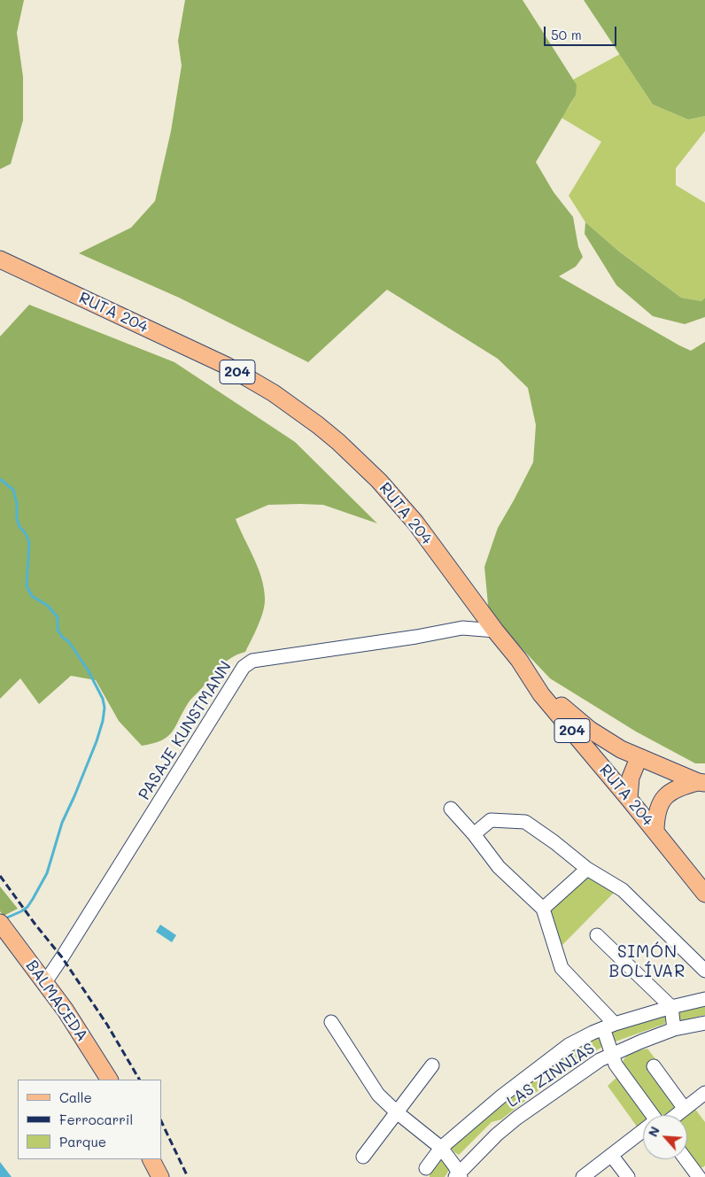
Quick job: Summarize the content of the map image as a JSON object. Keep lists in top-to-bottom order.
{
  "streets": {
    "main road": ["RUTA 204", "204", "BALMACEDA"],
    "street": ["PASAJE KUNSTMANN", "LAS ZINNIAS"]
  },
  "crossings": [
    ["RUTA 204", "PASAJE KUNSTMANN"],
    ["PASAJE KUNSTMANN", "BALMACEDA"]
  ],
  "districts": ["SIMÓN BOLÍVAR"],
  "legend": ["Calle", "Ferrocarril", "Parque"],
  "scale_bar": "50 m",
  "north": "top left"
}
